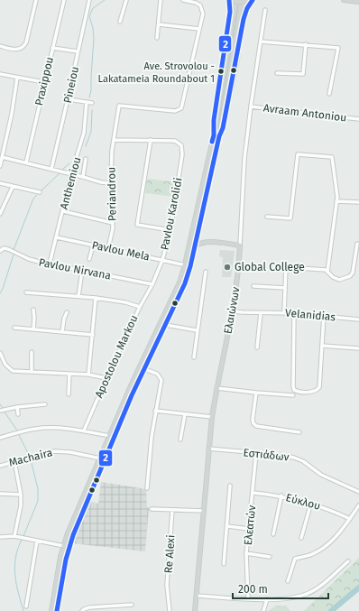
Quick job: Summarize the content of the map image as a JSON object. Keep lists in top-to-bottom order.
{
  "streets": {
    "main road": ["Ελαιώνων"],
    "street": [
      "Praxippou",
      "Pineiou",
      "Avraam Antoniou",
      "Anthemiou",
      "Periandrou",
      "Pavlou Karolidi",
      "Pavlou Mela",
      "Pavlou Nirvana",
      "Velanidias",
      "Apostolou Markou",
      "Εστιάδων",
      "Machaira",
      "Εύκλου",
      "Ελεατών",
      "Re Alexi"
    ]
  },
  "crossings": [
    ["Avraam Antoniou", "Ελαιώνων"],
    ["Anthemiou", "Pavlou Mela"],
    ["Anthemiou", "Pavlou Nirvana"],
    ["Periandrou", "Pavlou Mela"],
    ["Pavlou Karolidi", "Pavlou Mela"],
    ["Pavlou Karolidi", "Pavlou Nirvana"],
    ["Pavlou Karolidi", "Apostolou Markou"],
    ["Pavlou Nirvana", "Apostolou Markou"],
    ["Ελαιώνων", "Velanidias"],
    ["Ελαιώνων", "Εστιάδων"],
    ["Εστιάδων", "Ελεατών"],
    ["Εύκλου", "Ελεατών"]
  ],
  "places": ["Ave. Strovolou - Lakatameia Roundabout 1", "Global College"],
  "lines": ["transit line 2"],
  "scale_bar": "200 m"
}
